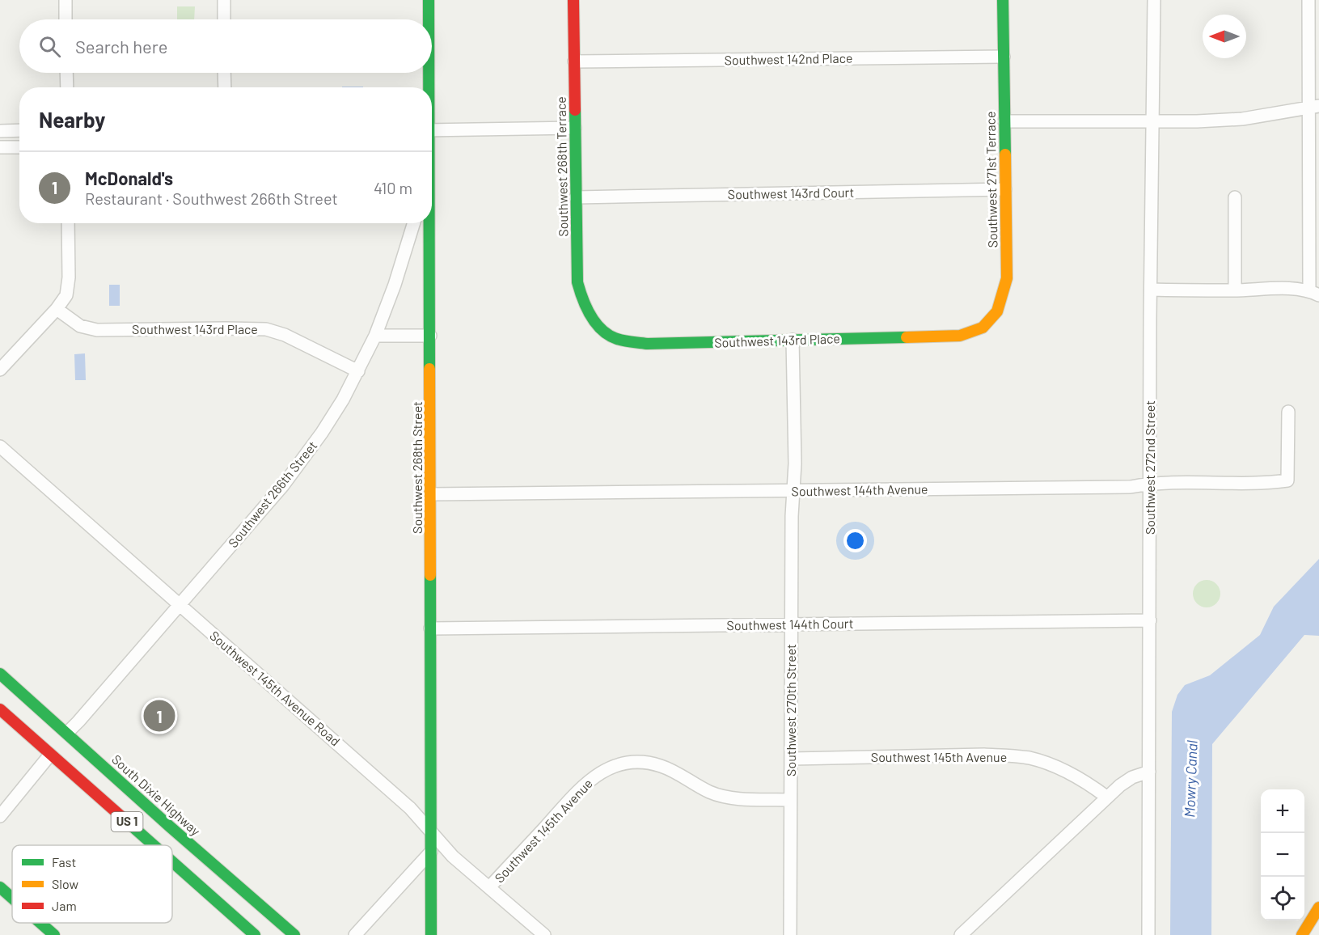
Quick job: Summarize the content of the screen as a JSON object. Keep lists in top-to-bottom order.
{
  "streets": {
    "main road": [
      "Southwest 268th Terrace",
      "Southwest 271st Terrace",
      "Southwest 143rd Place",
      "Southwest 268th Street",
      "South Dixie Highway",
      "US 1"
    ],
    "street": [
      "Southwest 142nd Place",
      "Southwest 143rd Court",
      "Southwest 272nd Street",
      "Southwest 144th Avenue",
      "Southwest 266th Street",
      "Southwest 144th Court",
      "Southwest 145th Avenue Road",
      "Southwest 270th Street",
      "Southwest 145th Avenue"
    ]
  },
  "crossings": [
    ["Southwest 142nd Place", "Southwest 268th Terrace"],
    ["Southwest 142nd Place", "Southwest 271st Terrace"],
    ["Southwest 268th Terrace", "Southwest 143rd Court"],
    ["Southwest 268th Terrace", "Southwest 143rd Place"],
    ["Southwest 271st Terrace", "Southwest 143rd Court"],
    ["Southwest 271st Terrace", "Southwest 143rd Place"],
    ["Southwest 143rd Place", "Southwest 266th Street"],
    ["Southwest 143rd Place", "Southwest 270th Street"],
    ["Southwest 268th Street", "Southwest 144th Avenue"],
    ["Southwest 268th Street", "Southwest 144th Court"],
    ["Southwest 268th Street", "Southwest 145th Avenue Road"],
    ["Southwest 272nd Street", "Southwest 144th Avenue"],
    ["Southwest 272nd Street", "Southwest 144th Court"],
    ["Southwest 144th Avenue", "Southwest 270th Street"],
    ["Southwest 266th Street", "Southwest 145th Avenue Road"],
    ["Southwest 266th Street", "South Dixie Highway"],
    ["Southwest 144th Court", "Southwest 270th Street"],
    ["Southwest 145th Avenue Road", "Southwest 145th Avenue"],
    ["Southwest 270th Street", "Southwest 145th Avenue"]
  ],
  "water": ["Mowry Canal"],
  "legend": ["Fast", "Slow", "Jam"],
  "north": "left",
  "page": {
    "search": "Search here",
    "heading": "Nearby",
    "list": [
      {
        "mark": "1",
        "name": "McDonald's",
        "note": "Restaurant · Southwest 266th Street",
        "value": "410 m"
      }
    ],
    "pins": "1",
    "map_buttons": ["+", "−"]
  }
}
